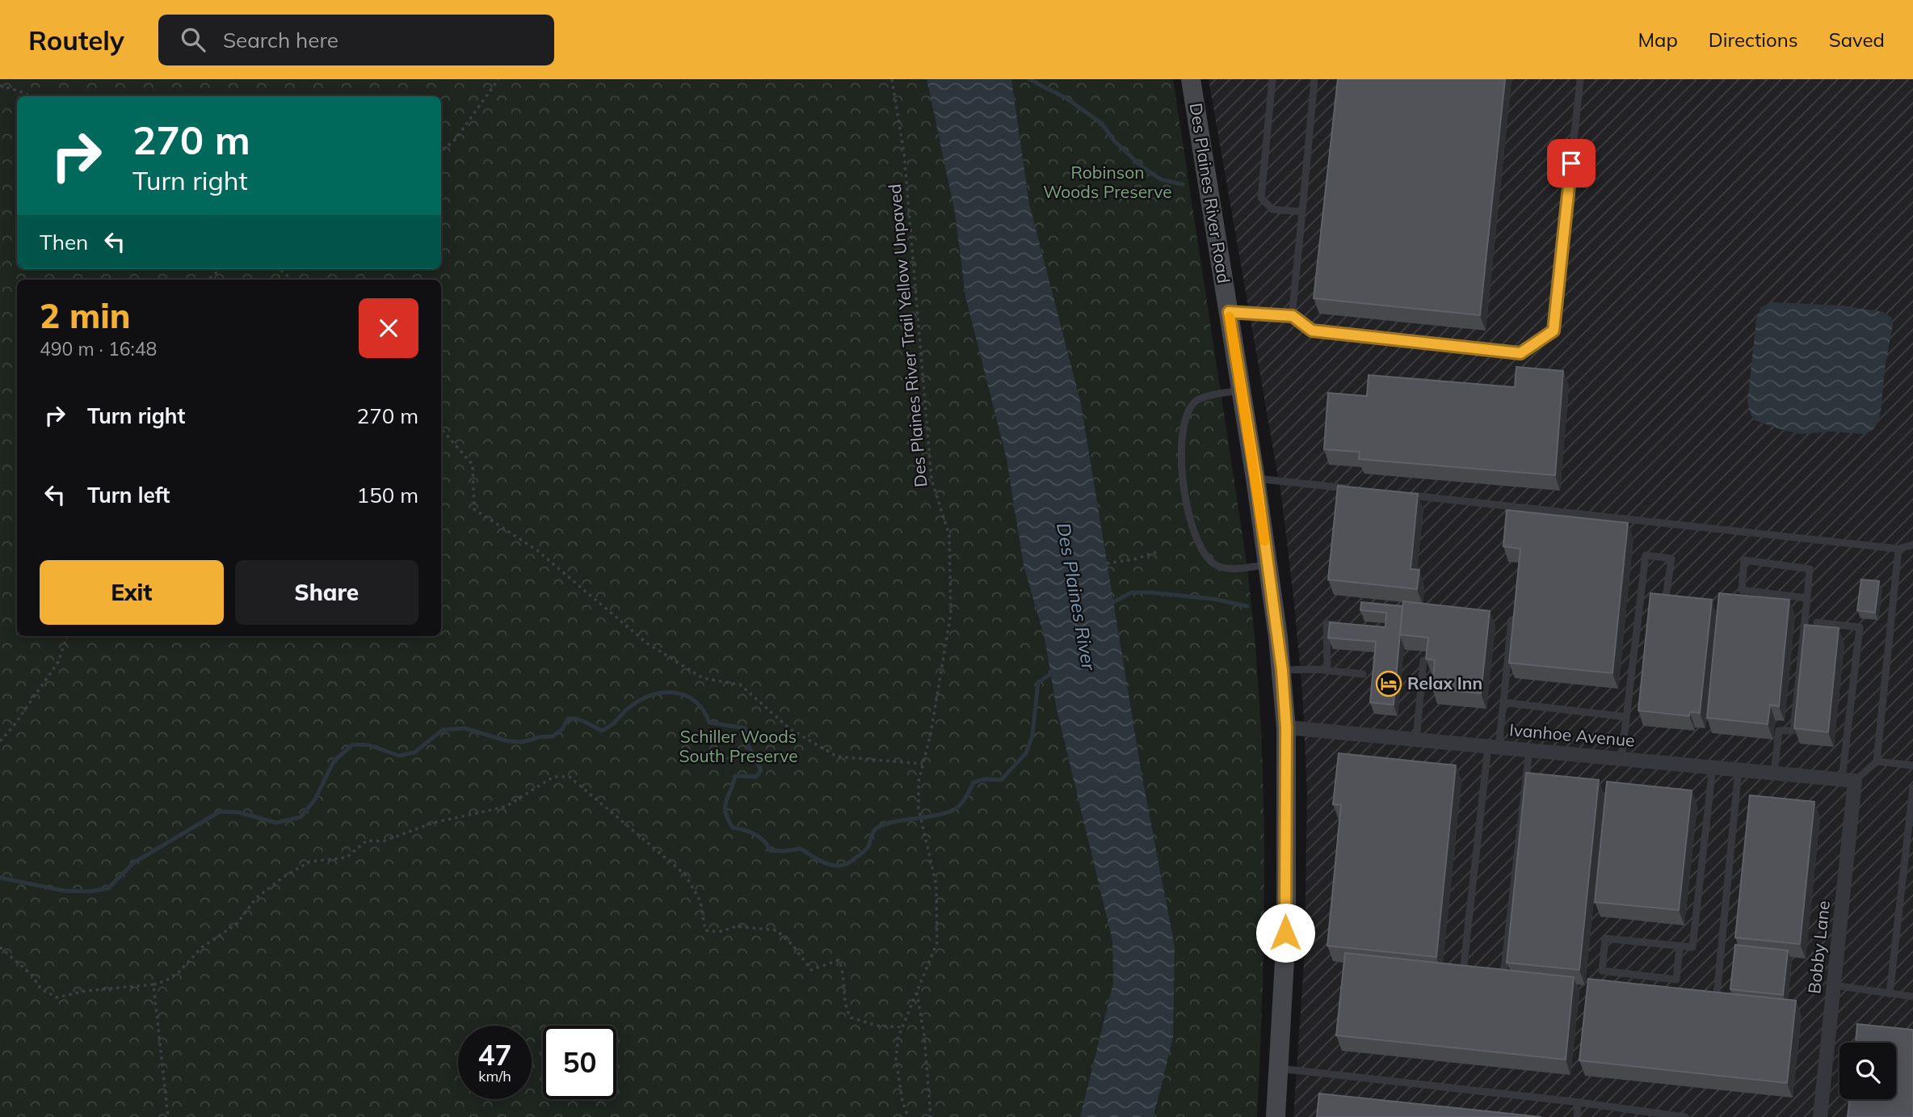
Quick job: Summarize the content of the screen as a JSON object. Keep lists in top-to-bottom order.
{
  "streets": {
    "main road": ["Des Plaines River Road"],
    "street": ["Ivanhoe Avenue", "Bobby Lane"],
    "path": ["Des Plaines River Trail Yellow Unpaved"]
  },
  "crossings": [
    ["Des Plaines River Road", "Ivanhoe Avenue"],
    ["Ivanhoe Avenue", "Bobby Lane"]
  ],
  "water": ["Des Plaines River"],
  "parks": ["Robinson Woods Preserve", "Schiller Woods South Preserve"],
  "places": {
    "hotel": ["Relax Inn"]
  },
  "page": {
    "header": "Routely",
    "search": "Search here",
    "nav": ["Map", "Directions", "Saved"],
    "turn": ["270 m", "Turn right"],
    "then": "Then",
    "heading": ["2 min", "490 m · 16:48"],
    "list": [
      {
        "name": "Turn right",
        "value": "270 m"
      },
      {
        "name": "Turn left",
        "value": "150 m"
      }
    ],
    "buttons": ["Exit", "Share"],
    "speed": "47 km/h",
    "limit": "50"
  }
}
